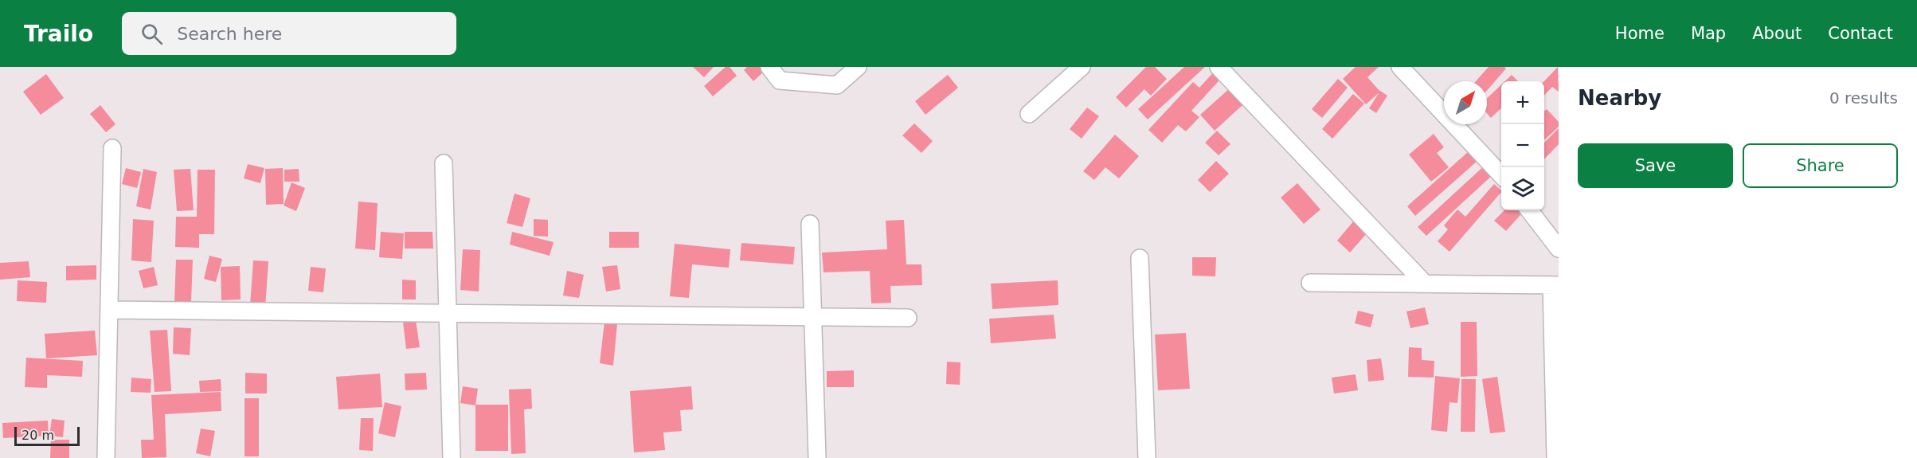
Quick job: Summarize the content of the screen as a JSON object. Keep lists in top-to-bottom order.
{
  "scale_bar": "20 m",
  "north": "top right",
  "page": {
    "header": "Trailo",
    "search": "Search here",
    "nav": [
      "Home",
      "Map",
      "About",
      "Contact"
    ],
    "heading": ["Nearby", "0 results"],
    "map_buttons": ["+", "−"],
    "buttons": ["Save", "Share"],
    "scale": "20 m"
  }
}
